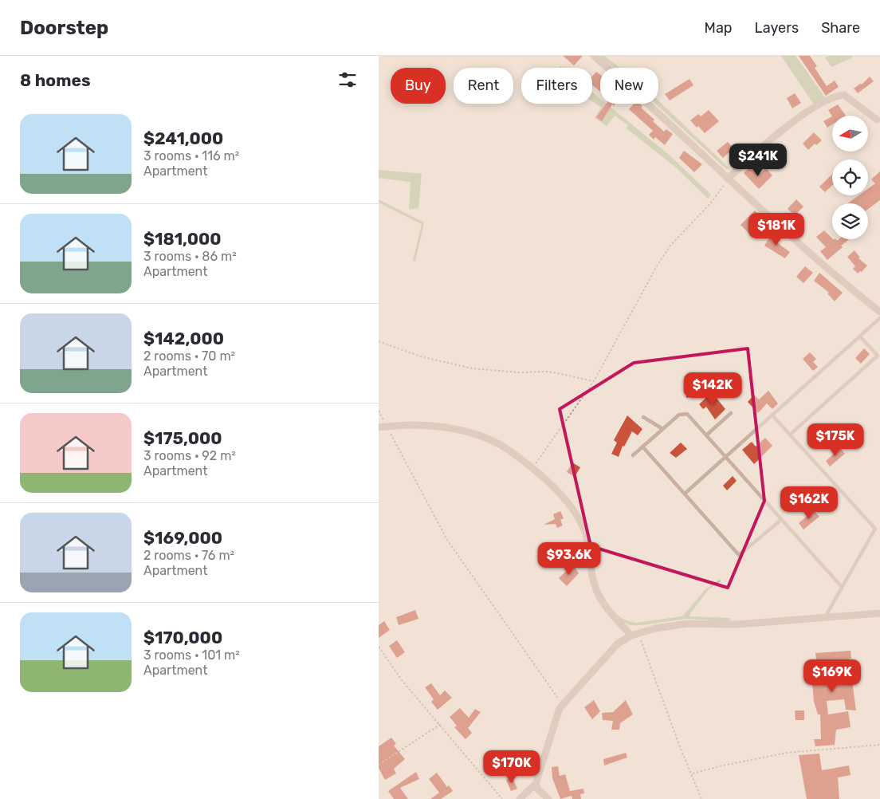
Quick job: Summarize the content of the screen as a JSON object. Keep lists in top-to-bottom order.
{
  "north": "left",
  "page": {
    "header": "Doorstep",
    "nav": ["Map", "Layers", "Share"],
    "heading": "8 homes",
    "chip": [
      "Buy",
      "Rent",
      "Filters",
      "New"
    ],
    "list": [
      {
        "name": "$241,000",
        "note": "3 rooms · 116 m² · Apartment"
      },
      {
        "name": "$181,000",
        "note": "3 rooms · 86 m² · Apartment"
      },
      {
        "name": "$142,000",
        "note": "2 rooms · 70 m² · Apartment"
      },
      {
        "name": "$175,000",
        "note": "3 rooms · 92 m² · Apartment"
      },
      {
        "name": "$169,000",
        "note": "2 rooms · 76 m² · Apartment"
      },
      {
        "name": "$170,000",
        "note": "3 rooms · 101 m² · Apartment"
      }
    ],
    "price": [
      "$241K",
      "$181K",
      "$142K",
      "$175K",
      "$162K",
      "$93.6K",
      "$169K",
      "$170K"
    ]
  }
}
